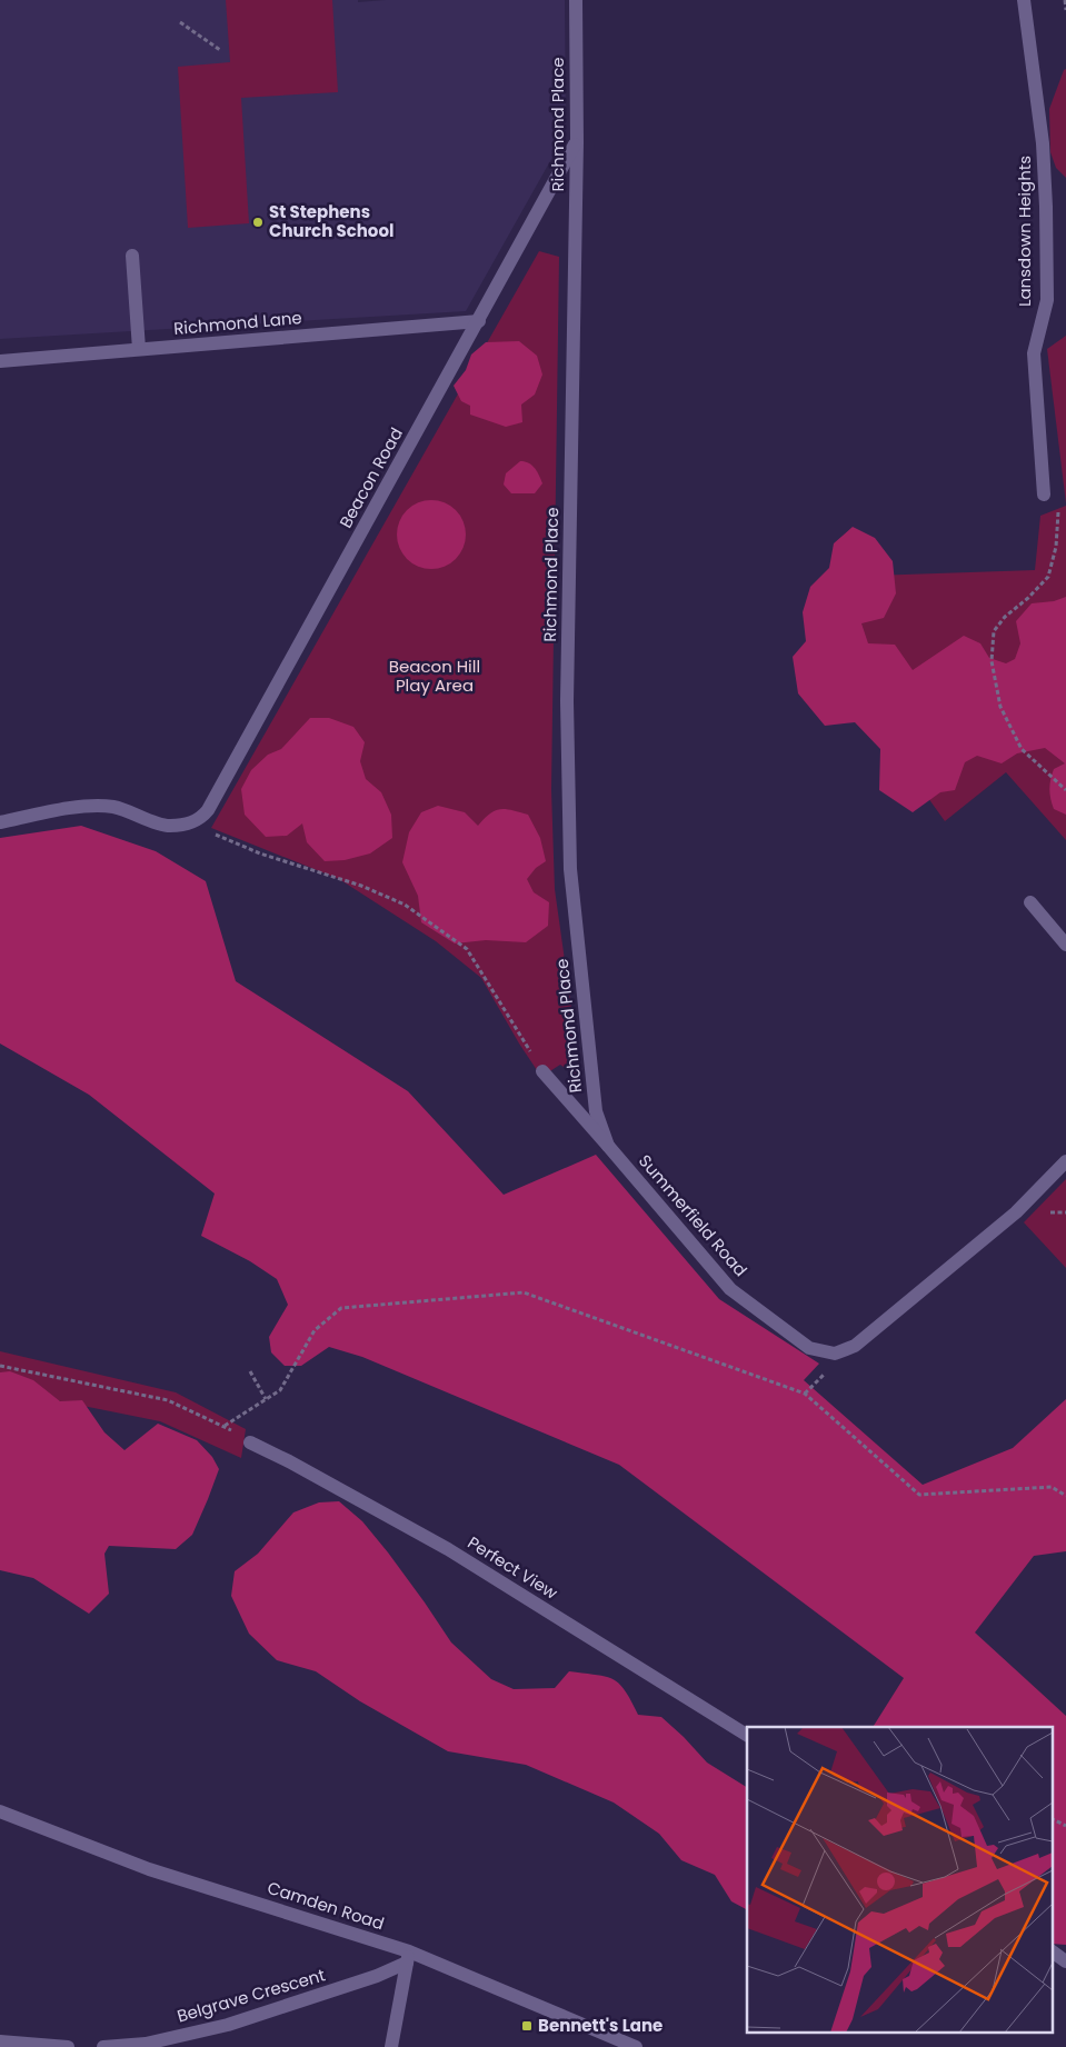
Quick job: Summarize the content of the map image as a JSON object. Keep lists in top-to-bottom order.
{
  "streets": {
    "street": [
      "Richmond Place",
      "Lansdown Heights",
      "Richmond Lane",
      "Beacon Road",
      "Summerfield Road",
      "Perfect View",
      "Camden Road",
      "Belgrave Crescent"
    ]
  },
  "crossings": [
    ["Richmond Place", "Beacon Road"],
    ["Richmond Place", "Summerfield Road"],
    ["Richmond Lane", "Beacon Road"],
    ["Camden Road", "Belgrave Crescent"]
  ],
  "parks": ["Beacon Hill Play Area"],
  "places": {
    "other": ["St Stephens Church School"],
    "transit": ["Bennett's Lane"]
  }
}
